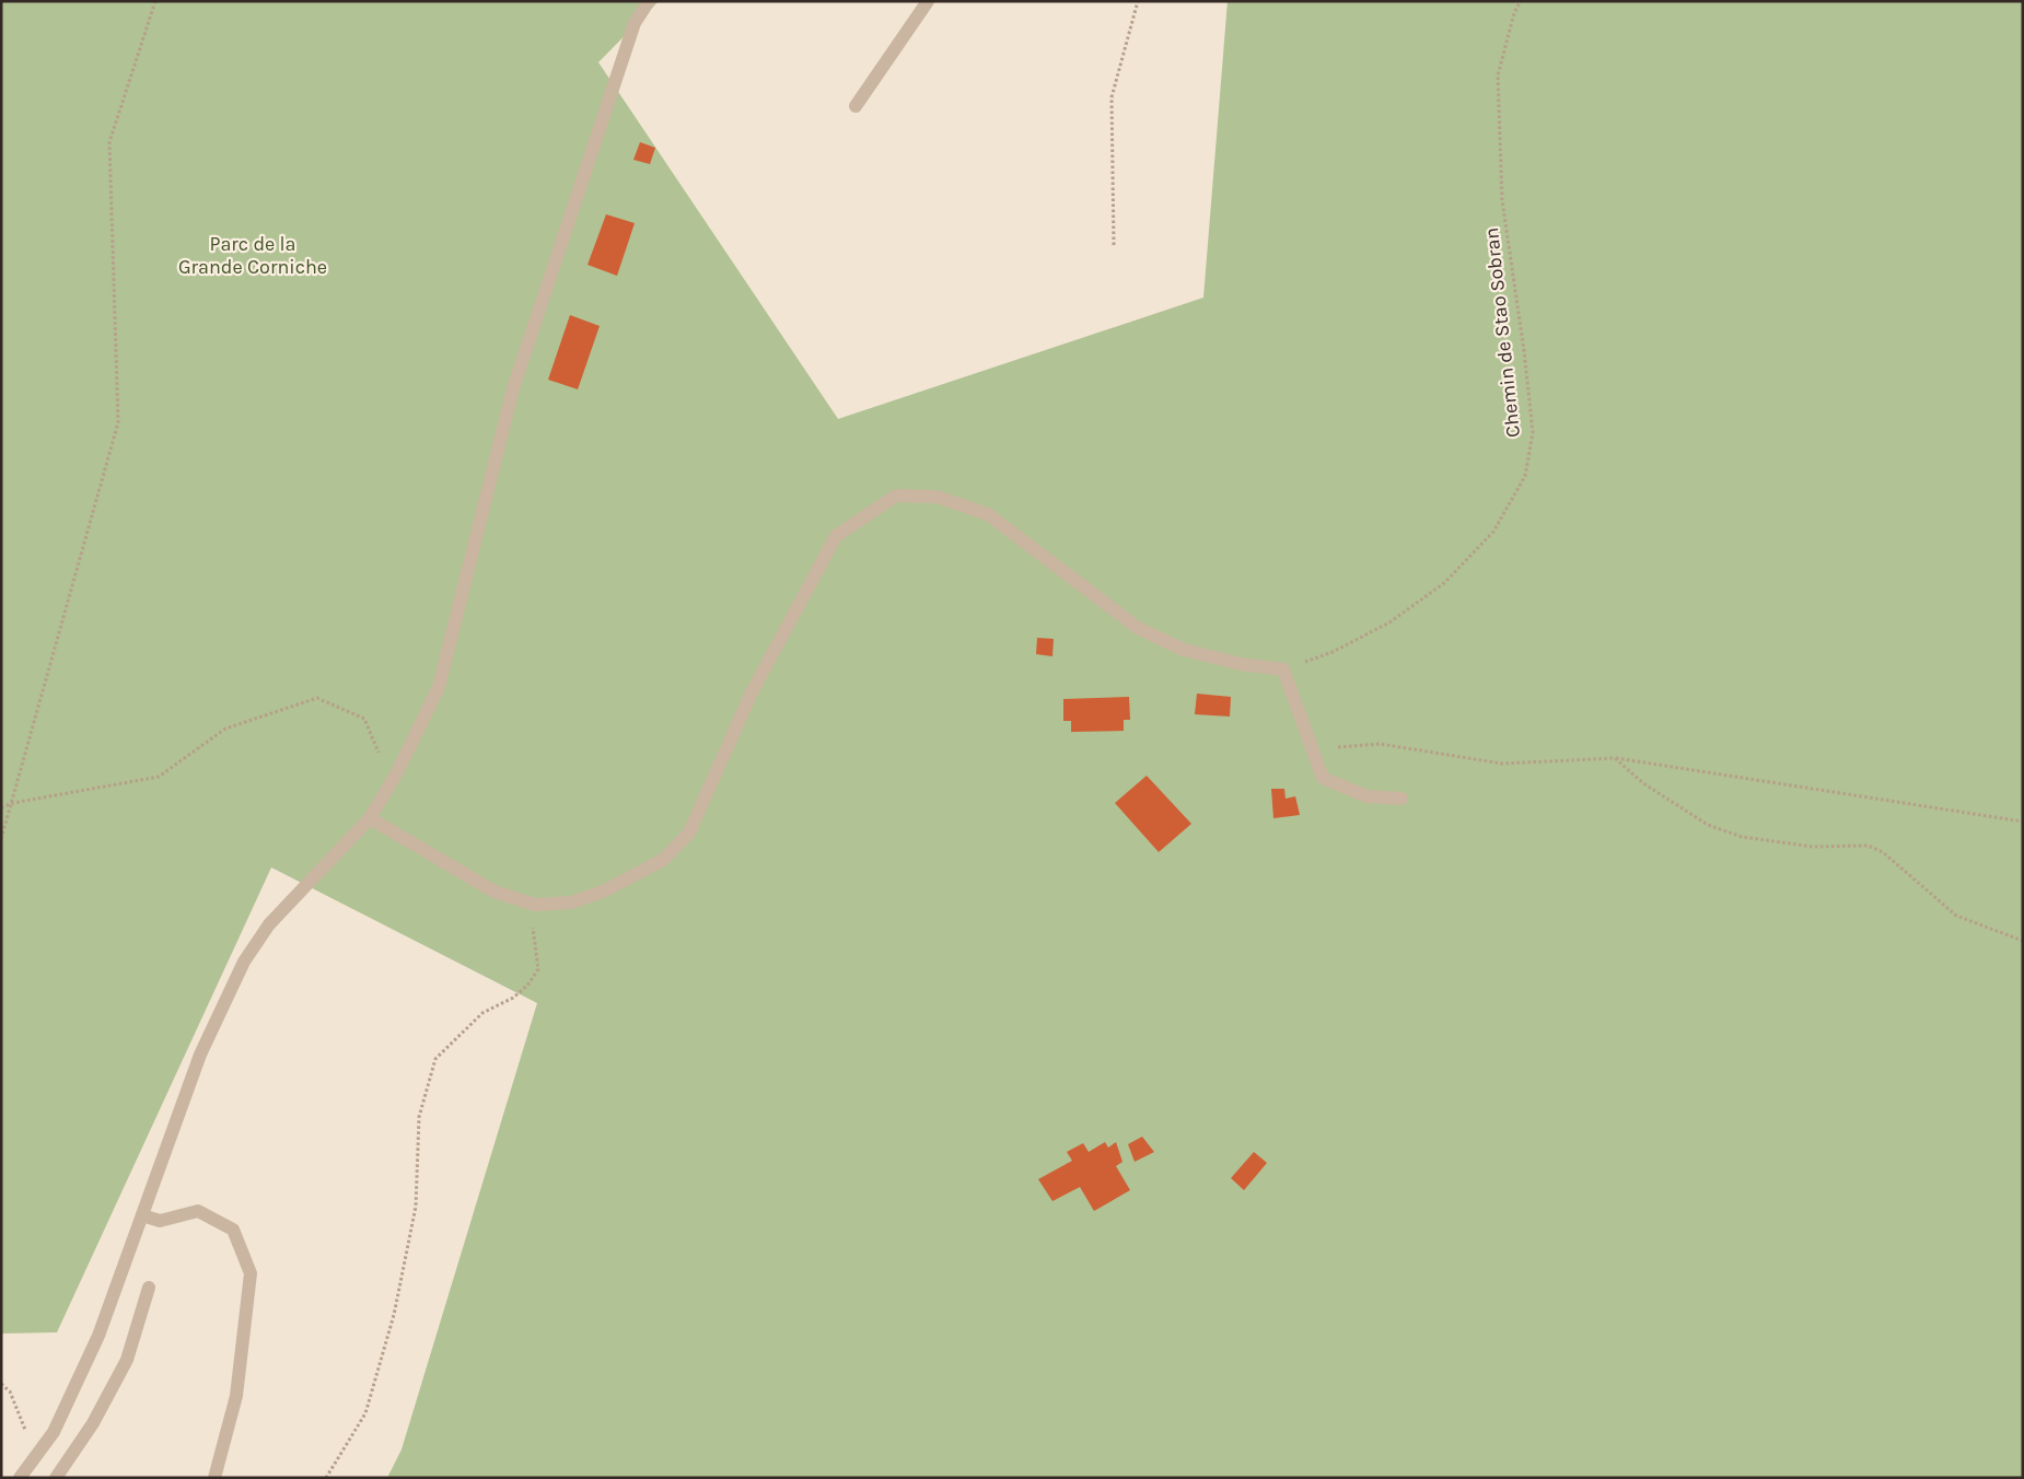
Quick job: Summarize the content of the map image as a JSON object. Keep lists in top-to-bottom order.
{
  "streets": {
    "path": ["Chemin de Stao Sobran"]
  },
  "parks": ["Parc de la Grande Corniche"]
}
